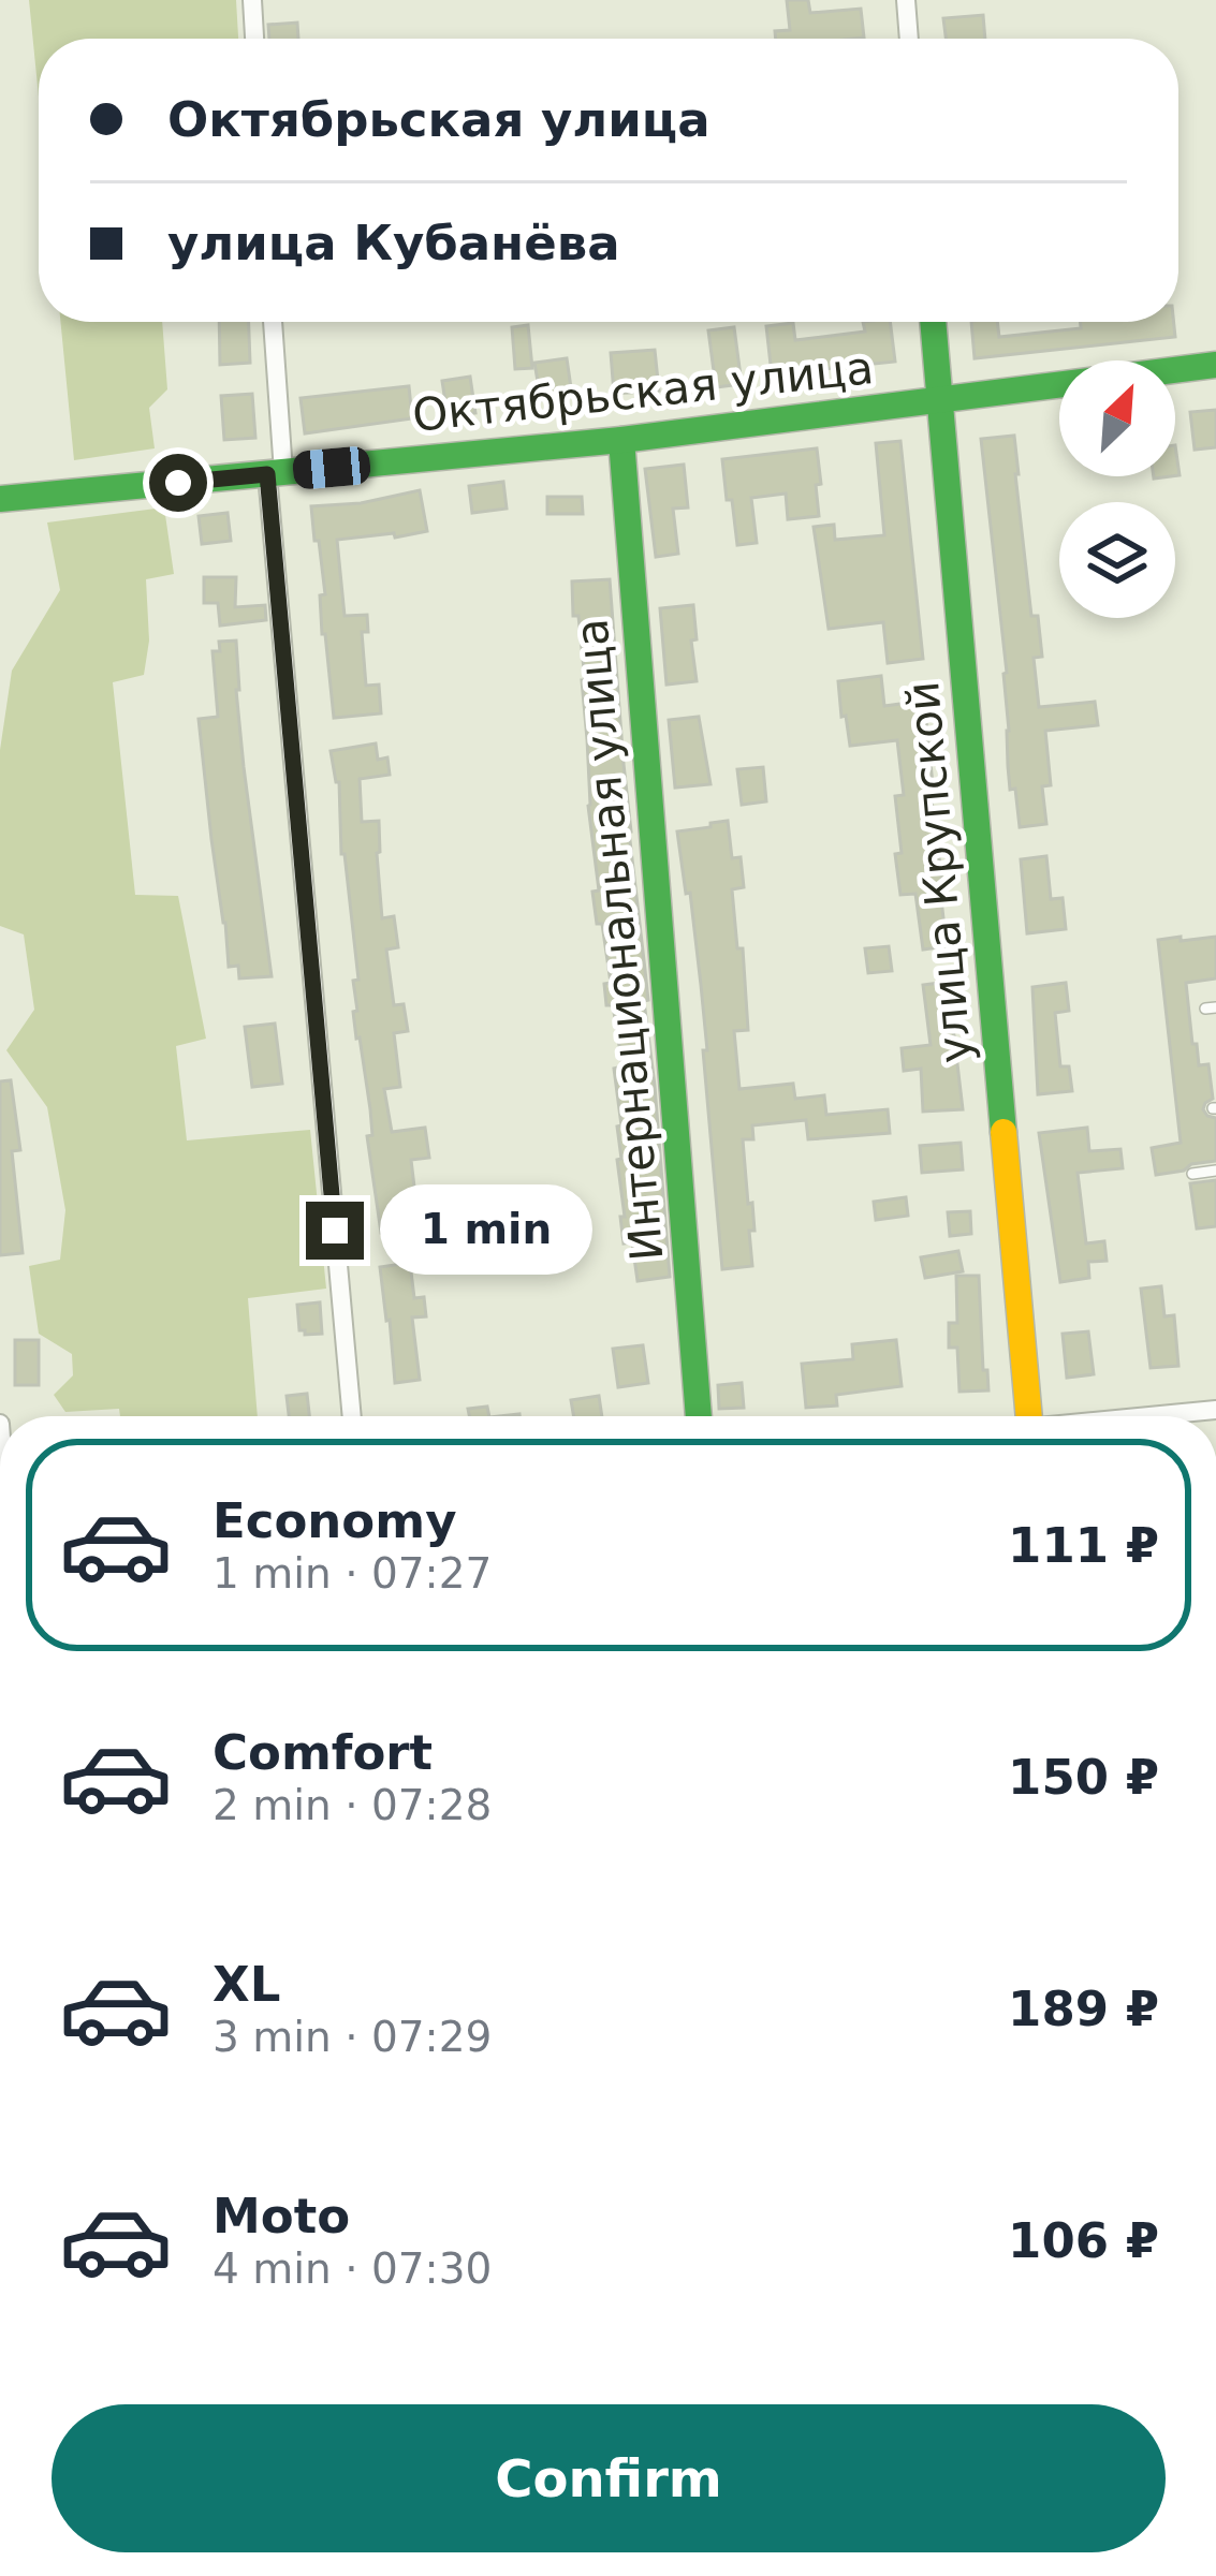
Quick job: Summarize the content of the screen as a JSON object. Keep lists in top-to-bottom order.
{
  "streets": {
    "street": ["Октябрьская улица", "улица Крупской", "Интернациональная улица"]
  },
  "crossings": [
    ["Октябрьская улица", "улица Крупской"],
    ["Октябрьская улица", "Интернациональная улица"]
  ],
  "north": "top right",
  "page": {
    "banner": ["Октябрьская улица", "улица Кубанёва"],
    "bubble": "1 min",
    "list": [
      {
        "name": "Economy",
        "note": "1 min · 07:27",
        "value": "111 ₽"
      },
      {
        "name": "Comfort",
        "note": "2 min · 07:28",
        "value": "150 ₽"
      },
      {
        "name": "XL",
        "note": "3 min · 07:29",
        "value": "189 ₽"
      },
      {
        "name": "Moto",
        "note": "4 min · 07:30",
        "value": "106 ₽"
      }
    ],
    "buttons": "Confirm"
  }
}
